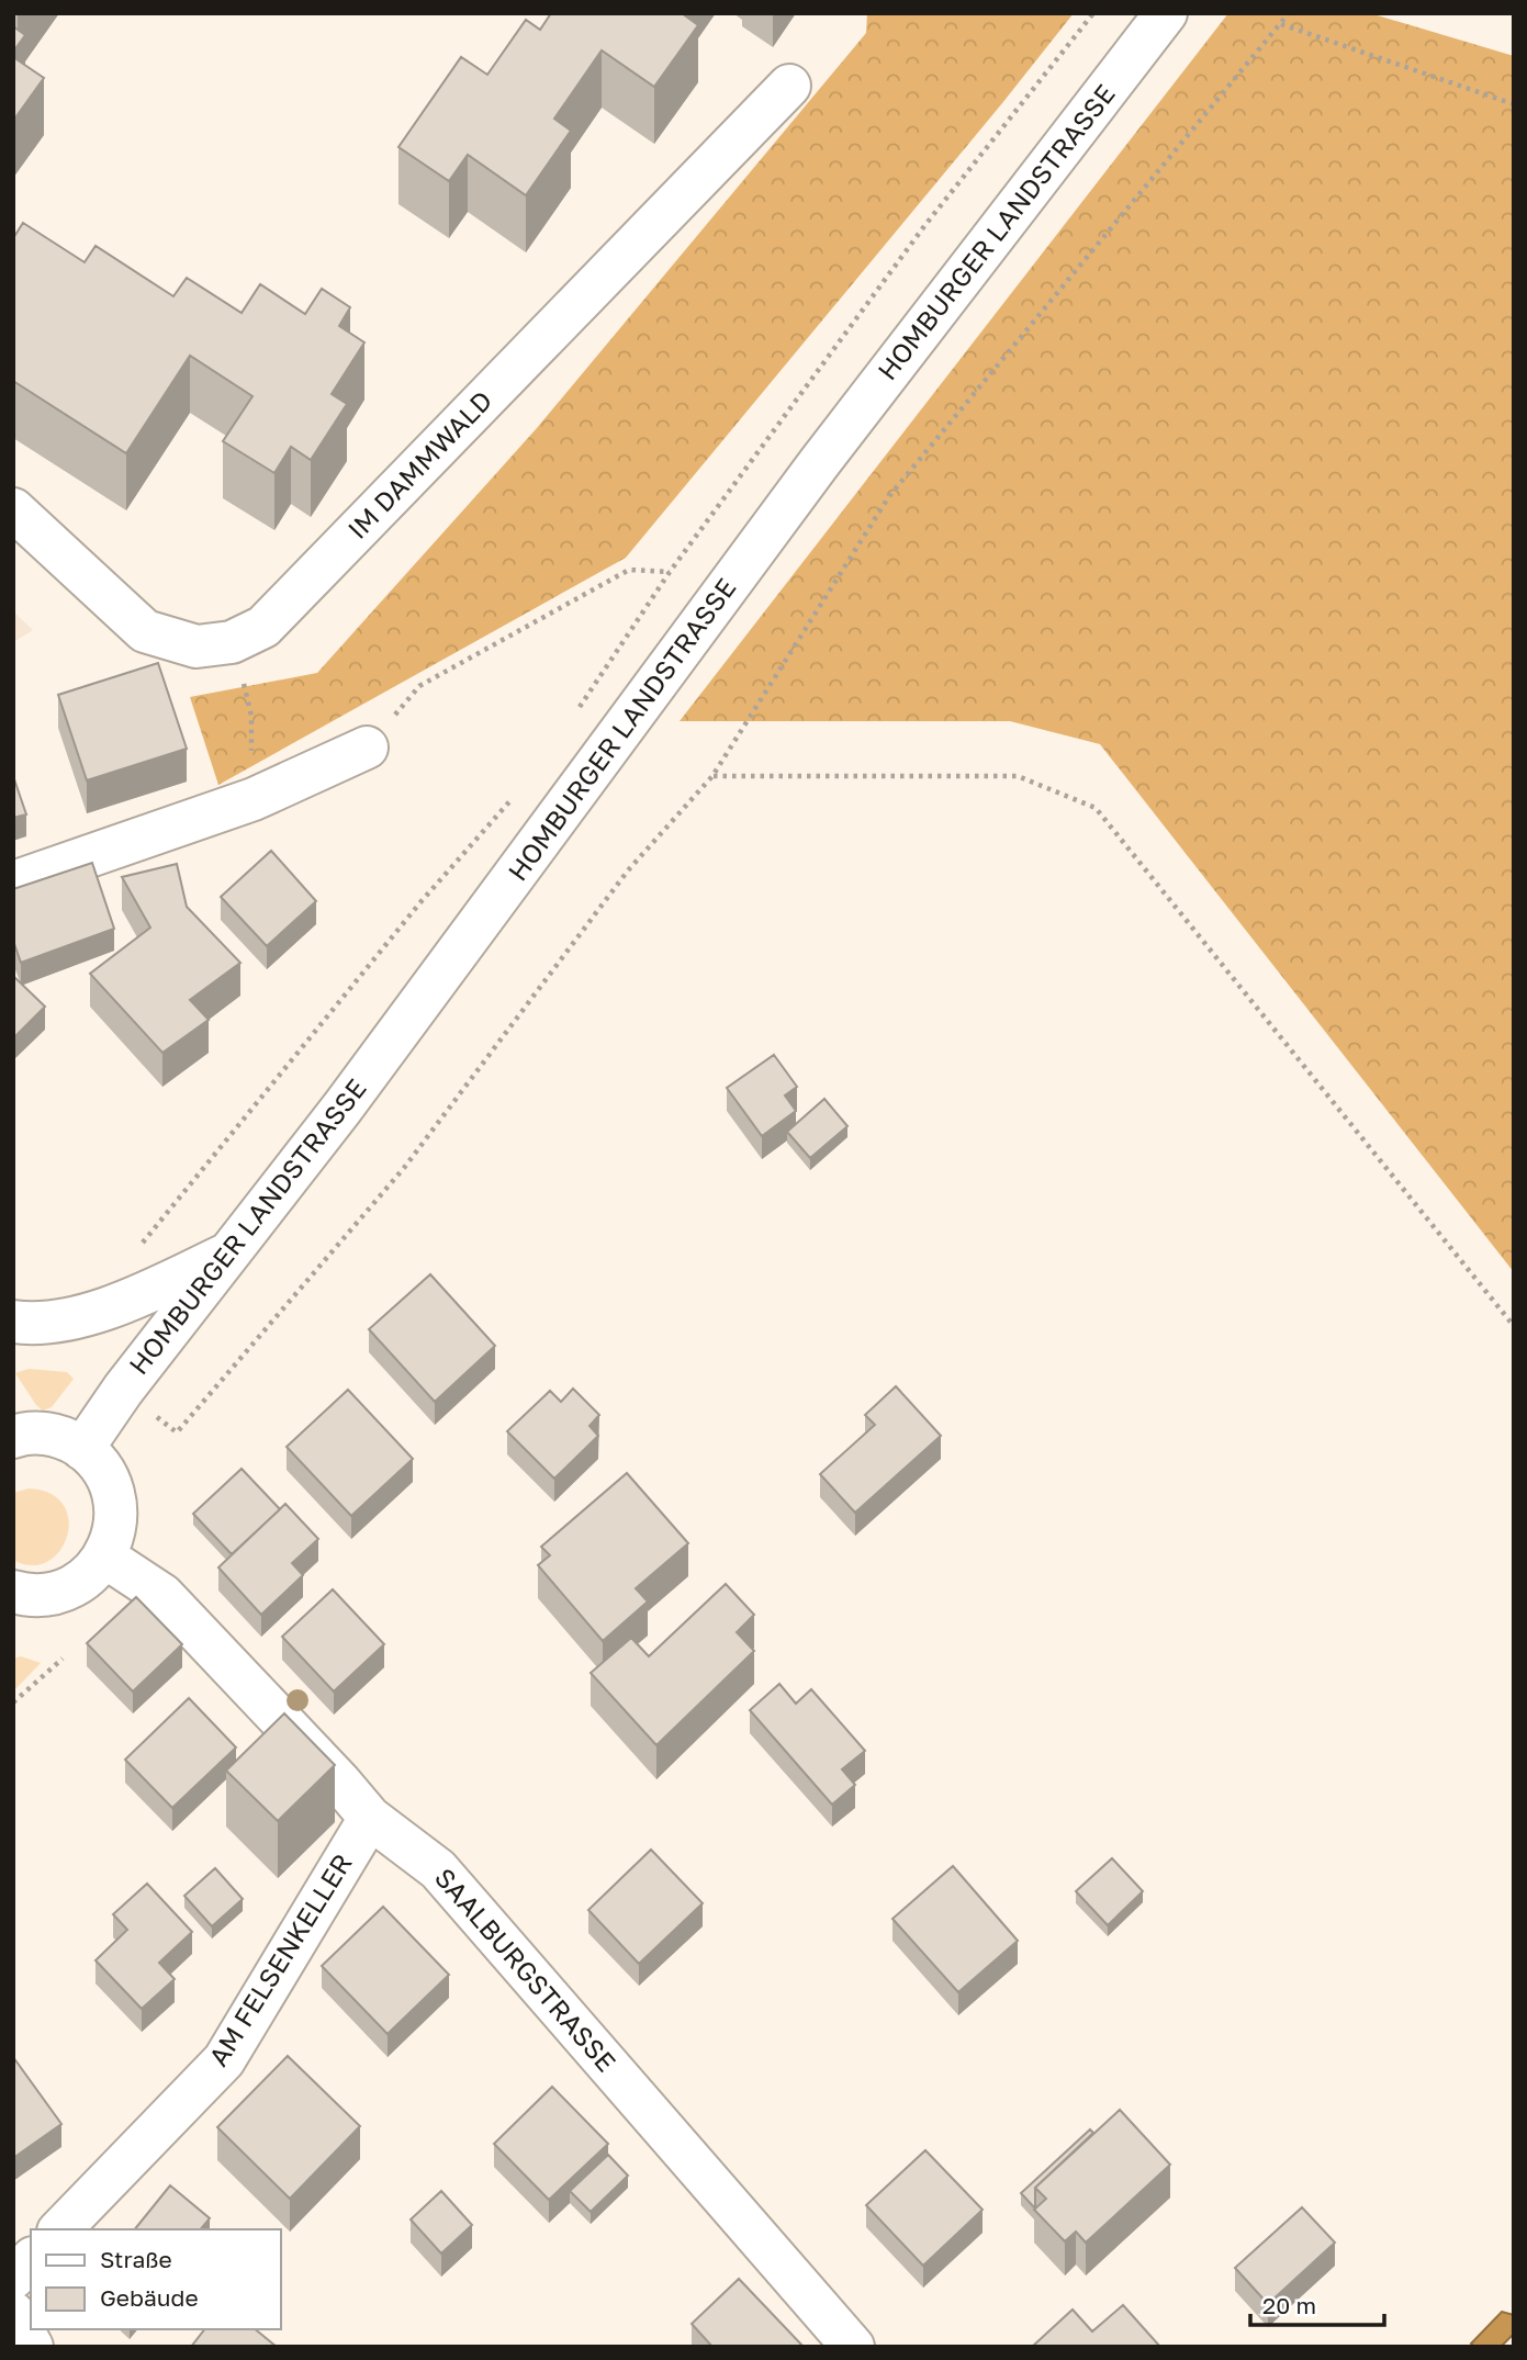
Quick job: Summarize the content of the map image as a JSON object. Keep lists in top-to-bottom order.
{
  "streets": {
    "street": [
      "HOMBURGER LANDSTRASSE",
      "IM DAMMWALD",
      "AM FELSENKELLER",
      "SAALBURGSTRASSE"
    ]
  },
  "crossings": [
    ["AM FELSENKELLER", "SAALBURGSTRASSE"]
  ],
  "legend": ["Straße", "Gebäude"],
  "scale_bar": "20 m"
}
